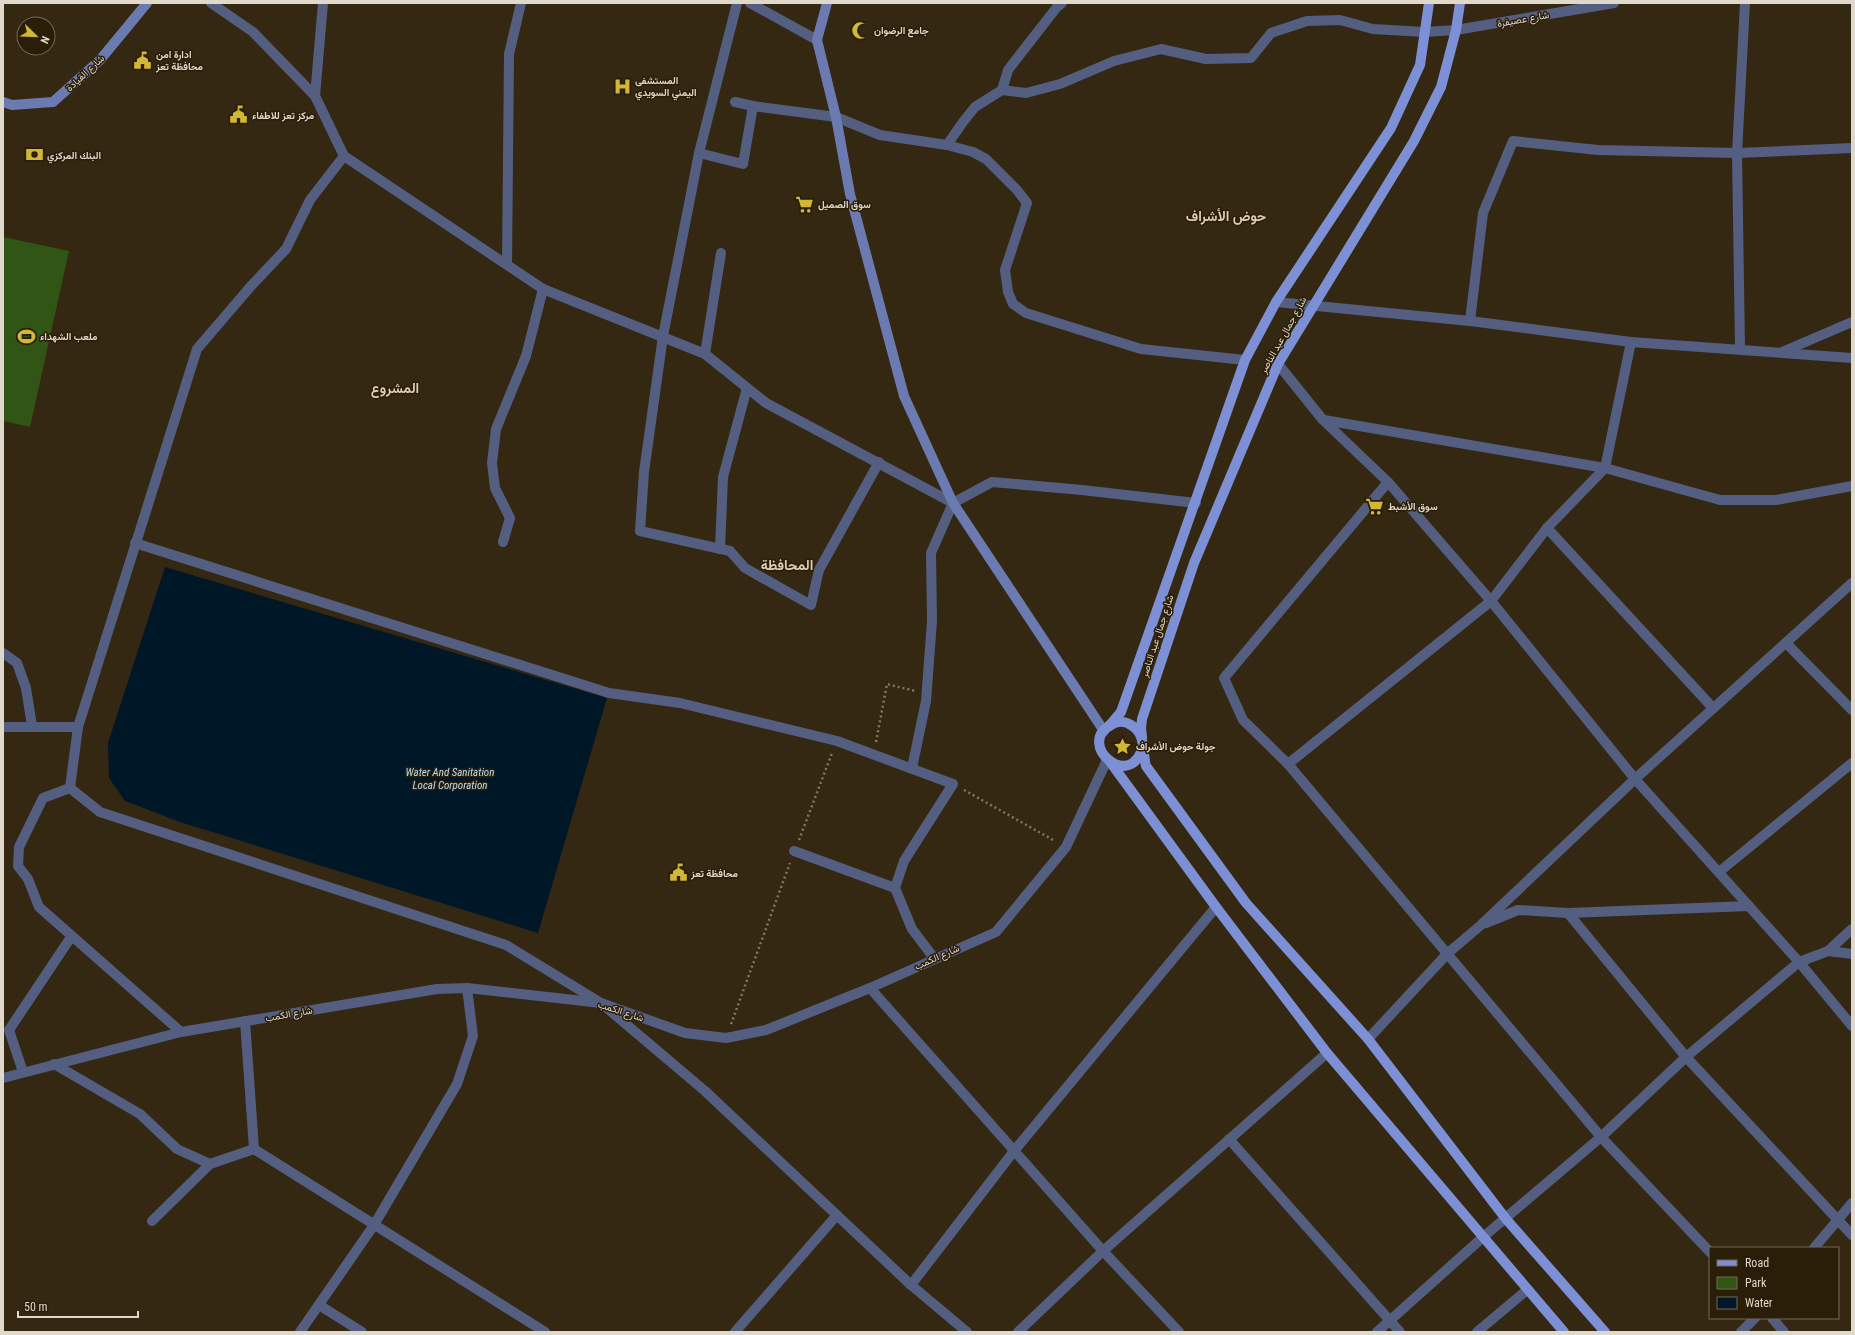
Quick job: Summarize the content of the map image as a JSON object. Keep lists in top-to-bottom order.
{
  "streets": {
    "main road": ["شارع القيادة", "شارع جمال عبد الناصر"],
    "street": ["شارع عصيفرة", "شارع الكمب"]
  },
  "crossings": [
    ["شارع عصيفرة", "شارع جمال عبد الناصر"],
    ["شارع جمال عبد الناصر", "شارع الكمب"]
  ],
  "districts": ["حوض الأشراف", "المشروع", "المحافظة"],
  "water": ["Water And Sanitation Local Corporation"],
  "places": {
    "mosque": ["جامع الرضوان"],
    "public building": ["ادارة امن محافظة تعز", "مركز تعز للاطفاء", "محافظة تعز"],
    "hospital": ["المستشفى اليمني السويدي"],
    "bank": ["البنك المركزي"],
    "supermarket": ["سوق الصميل", "سوق الأشبط"],
    "sports": ["ملعب الشهداء"],
    "place": ["جولة حوض الأشراف"]
  },
  "legend": ["Road", "Park", "Water"],
  "scale_bar": "50 m",
  "north": "bottom right"
}
